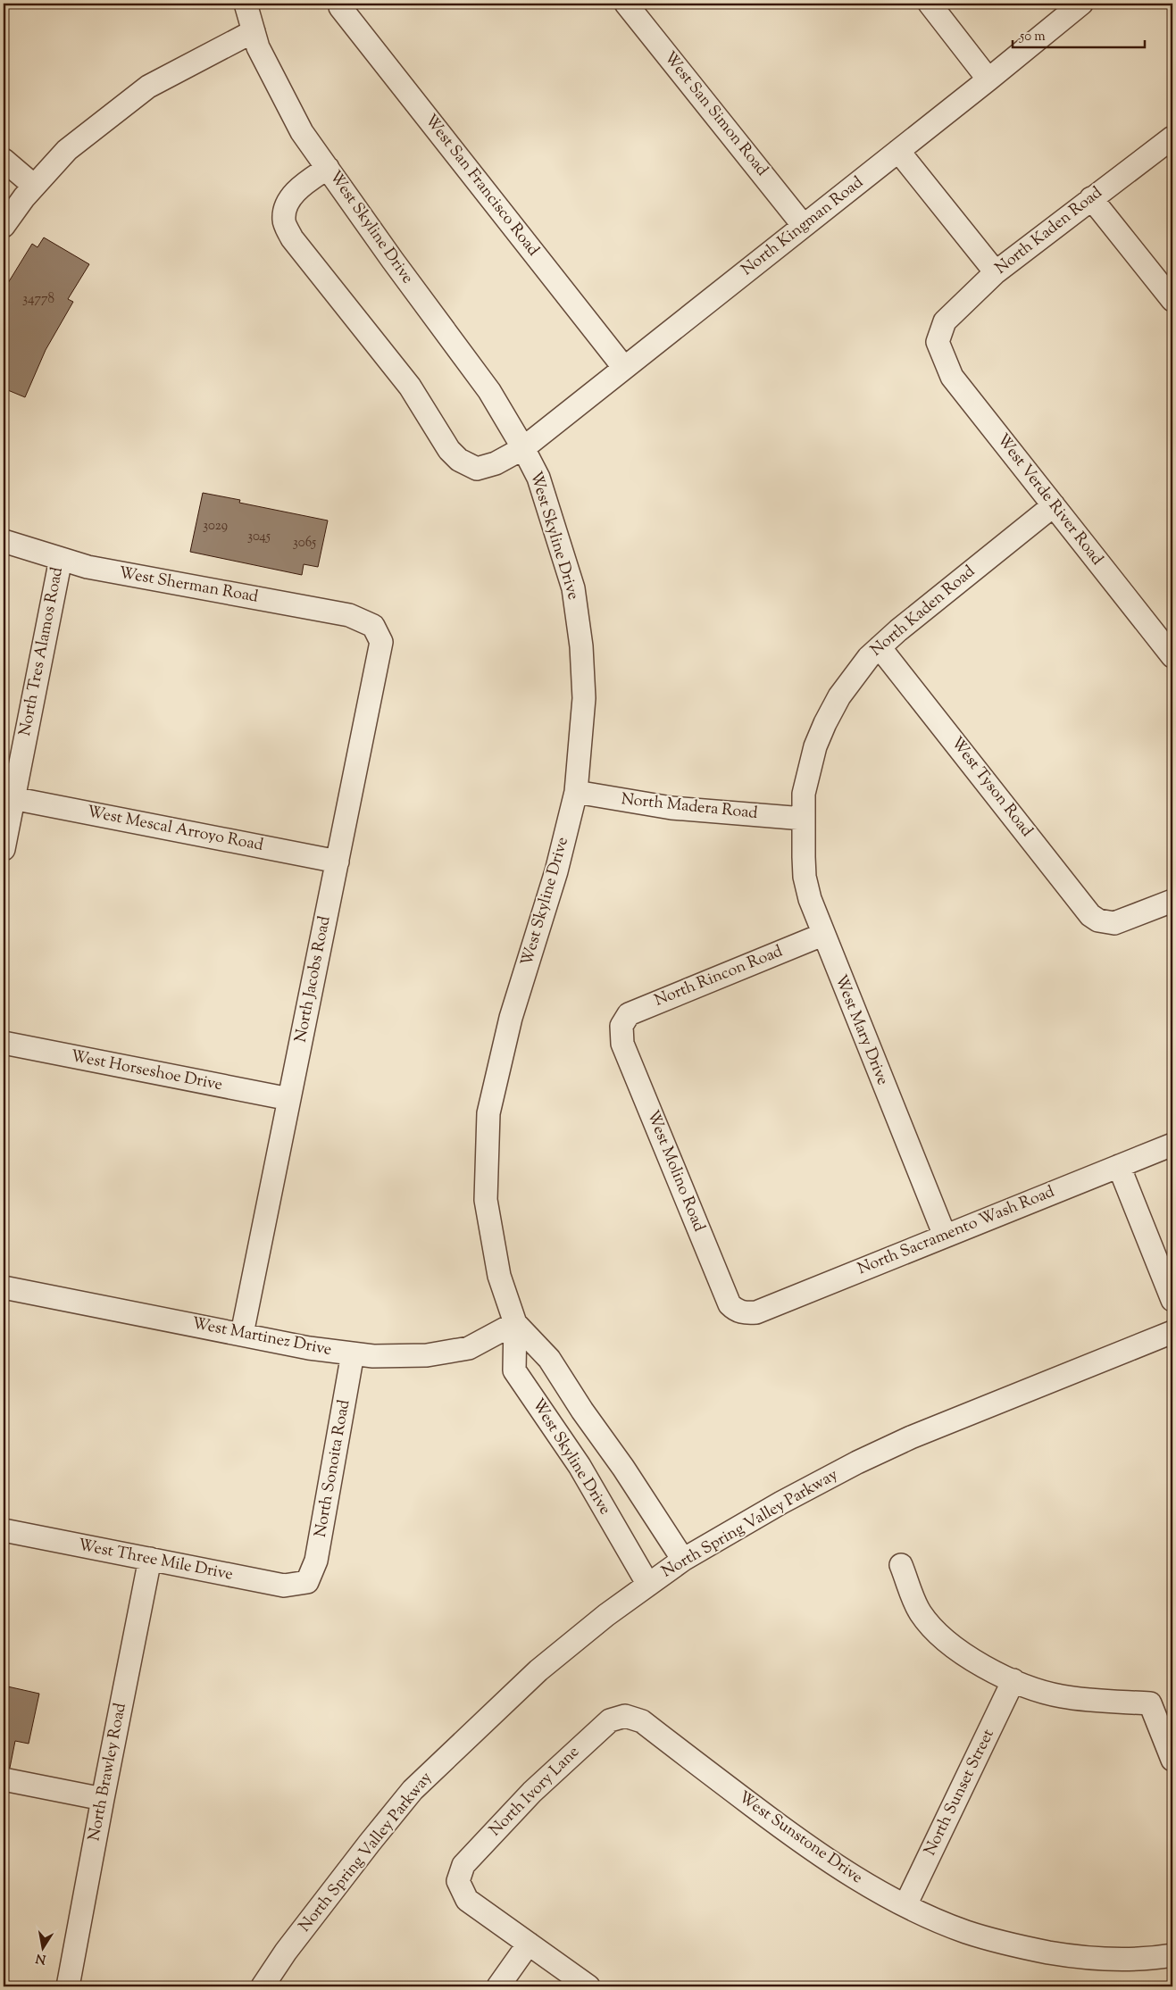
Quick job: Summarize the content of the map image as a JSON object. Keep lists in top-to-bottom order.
{
  "streets": {
    "street": [
      "West San Simon Road",
      "West San Francisco Road",
      "North Kingman Road",
      "West Skyline Drive",
      "North Kaden Road",
      "West Verde River Road",
      "West Sherman Road",
      "North Tres Alamos Road",
      "West Tyson Road",
      "North Madera Road",
      "West Mescal Arroyo Road",
      "North Rincon Road",
      "North Jacobs Road",
      "West Mary Drive",
      "West Horseshoe Drive",
      "West Molino Road",
      "North Sacramento Wash Road",
      "West Martinez Drive",
      "North Sonoita Road",
      "North Spring Valley Parkway",
      "West Three Mile Drive",
      "North Brawley Road",
      "North Ivory Lane",
      "North Sunset Street",
      "West Sunstone Drive"
    ]
  },
  "crossings": [
    ["West San Simon Road", "North Kingman Road"],
    ["West San Francisco Road", "North Kingman Road"],
    ["North Kingman Road", "West Skyline Drive"],
    ["West Skyline Drive", "North Madera Road"],
    ["West Skyline Drive", "West Martinez Drive"],
    ["West Skyline Drive", "North Spring Valley Parkway"],
    ["North Kaden Road", "West Verde River Road"],
    ["North Kaden Road", "West Tyson Road"],
    ["North Kaden Road", "North Madera Road"],
    ["North Kaden Road", "West Mary Drive"],
    ["West Sherman Road", "North Tres Alamos Road"],
    ["West Sherman Road", "North Jacobs Road"],
    ["North Tres Alamos Road", "West Mescal Arroyo Road"],
    ["North Madera Road", "West Mary Drive"],
    ["West Mescal Arroyo Road", "North Jacobs Road"],
    ["North Rincon Road", "West Mary Drive"],
    ["North Rincon Road", "West Molino Road"],
    ["North Jacobs Road", "West Horseshoe Drive"],
    ["North Jacobs Road", "West Martinez Drive"],
    ["West Mary Drive", "North Sacramento Wash Road"],
    ["West Molino Road", "North Sacramento Wash Road"],
    ["West Martinez Drive", "North Sonoita Road"],
    ["North Sonoita Road", "West Three Mile Drive"],
    ["West Three Mile Drive", "North Brawley Road"],
    ["North Ivory Lane", "West Sunstone Drive"],
    ["North Sunset Street", "West Sunstone Drive"]
  ],
  "house_numbers": [
    "34778",
    "3029",
    "3045",
    "3065"
  ],
  "scale_bar": "50 m",
  "north": "bottom"
}
